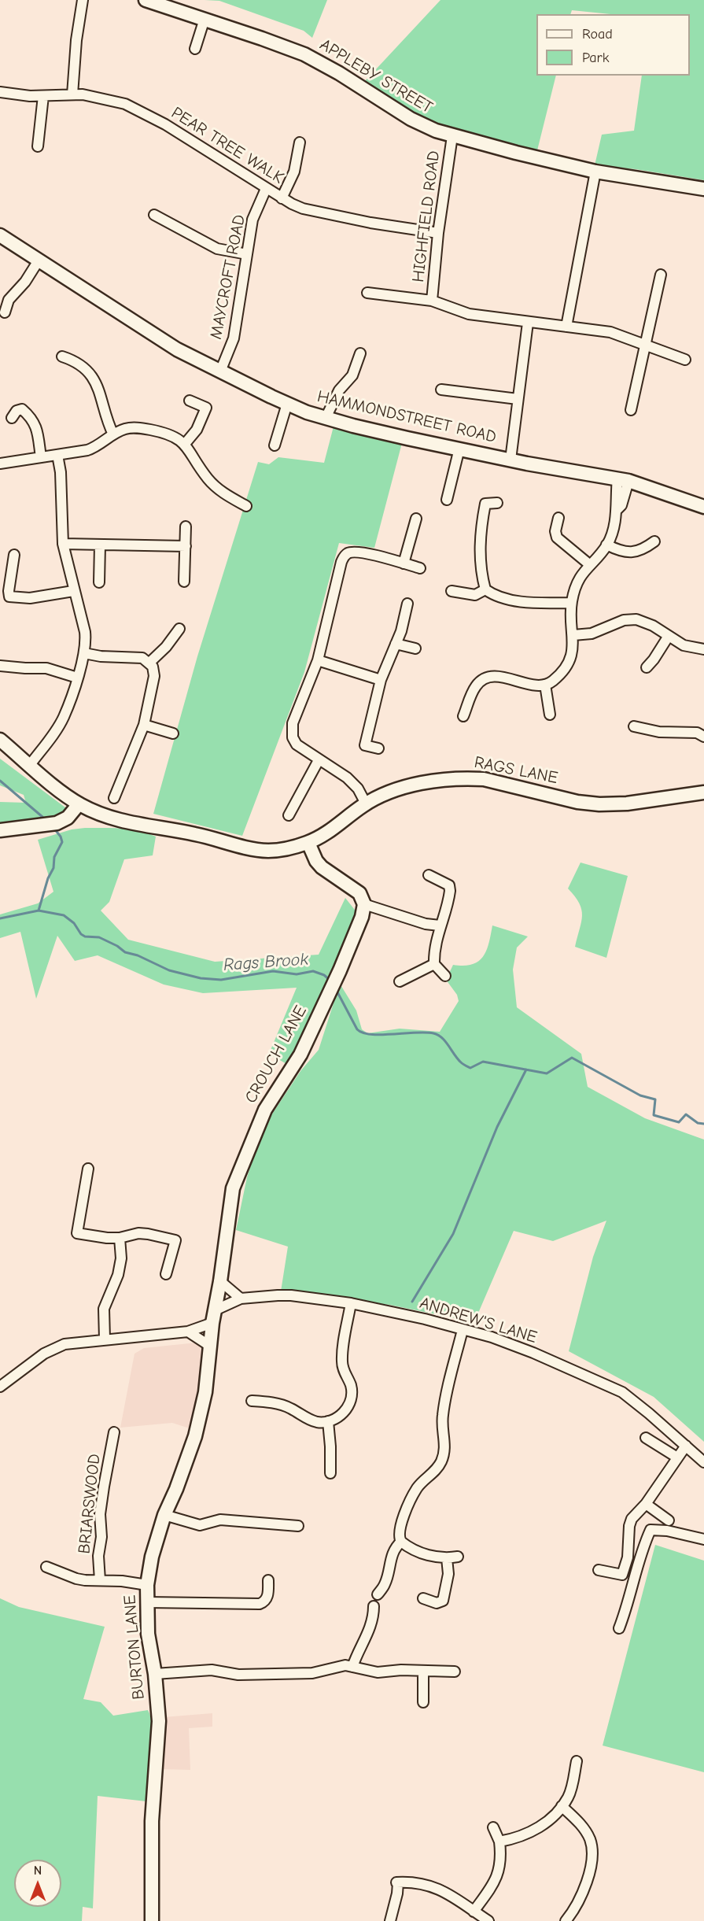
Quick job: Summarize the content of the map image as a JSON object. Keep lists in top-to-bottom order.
{
  "streets": {
    "street": [
      "APPLEBY STREET",
      "PEAR TREE WALK",
      "HIGHFIELD ROAD",
      "MAYCROFT ROAD",
      "HAMMONDSTREET ROAD",
      "RAGS LANE",
      "CROUCH LANE",
      "ANDREW'S LANE",
      "BRIARSWOOD",
      "BURTON LANE"
    ]
  },
  "crossings": [
    ["APPLEBY STREET", "HIGHFIELD ROAD"],
    ["PEAR TREE WALK", "HIGHFIELD ROAD"],
    ["PEAR TREE WALK", "MAYCROFT ROAD"],
    ["MAYCROFT ROAD", "HAMMONDSTREET ROAD"],
    ["CROUCH LANE", "ANDREW'S LANE"],
    ["CROUCH LANE", "BURTON LANE"],
    ["ANDREW'S LANE", "BURTON LANE"]
  ],
  "water": ["Rags Brook"],
  "legend": ["Road", "Park"],
  "north": "top"
}
